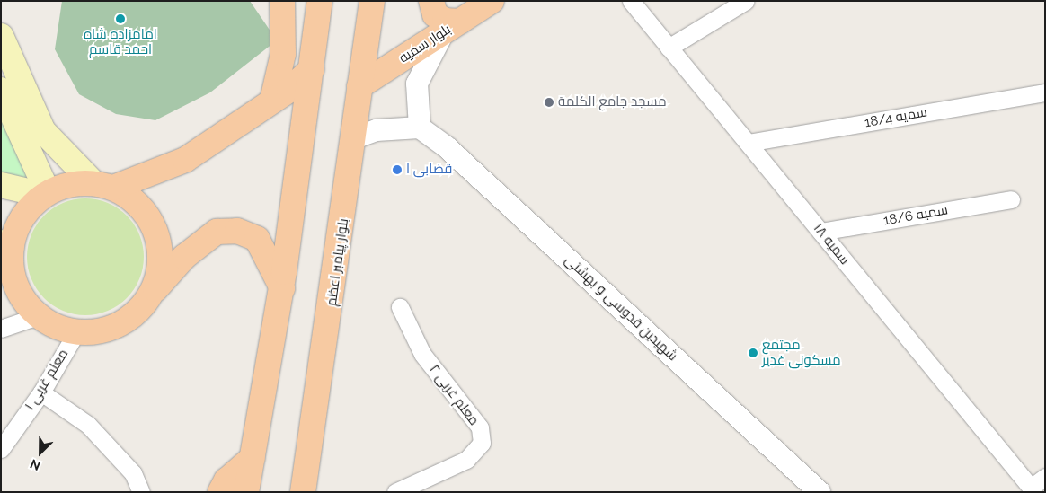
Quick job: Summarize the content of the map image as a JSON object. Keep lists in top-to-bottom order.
{
  "streets": {
    "main road": ["بلوار سمیه", "بلوار پیامبر اعظم"],
    "street": [
      "سمیه 18/4",
      "سمیه 18/6",
      "سمیه ۱۸",
      "شهیدین قدوسی و بهشتی",
      "معلم غربی ۱",
      "معلم غربی ۲"
    ]
  },
  "crossings": [
    ["بلوار سمیه", "بلوار پیامبر اعظم"],
    ["سمیه 18/4", "سمیه ۱۸"],
    ["سمیه 18/6", "سمیه ۱۸"]
  ],
  "places": [
    "امامزاده شاه احمد قاسم",
    "مسجد جامع الکلمة",
    "قضابی ا",
    "مجتمع مسکونی غدیر"
  ],
  "north": "bottom left"
}
